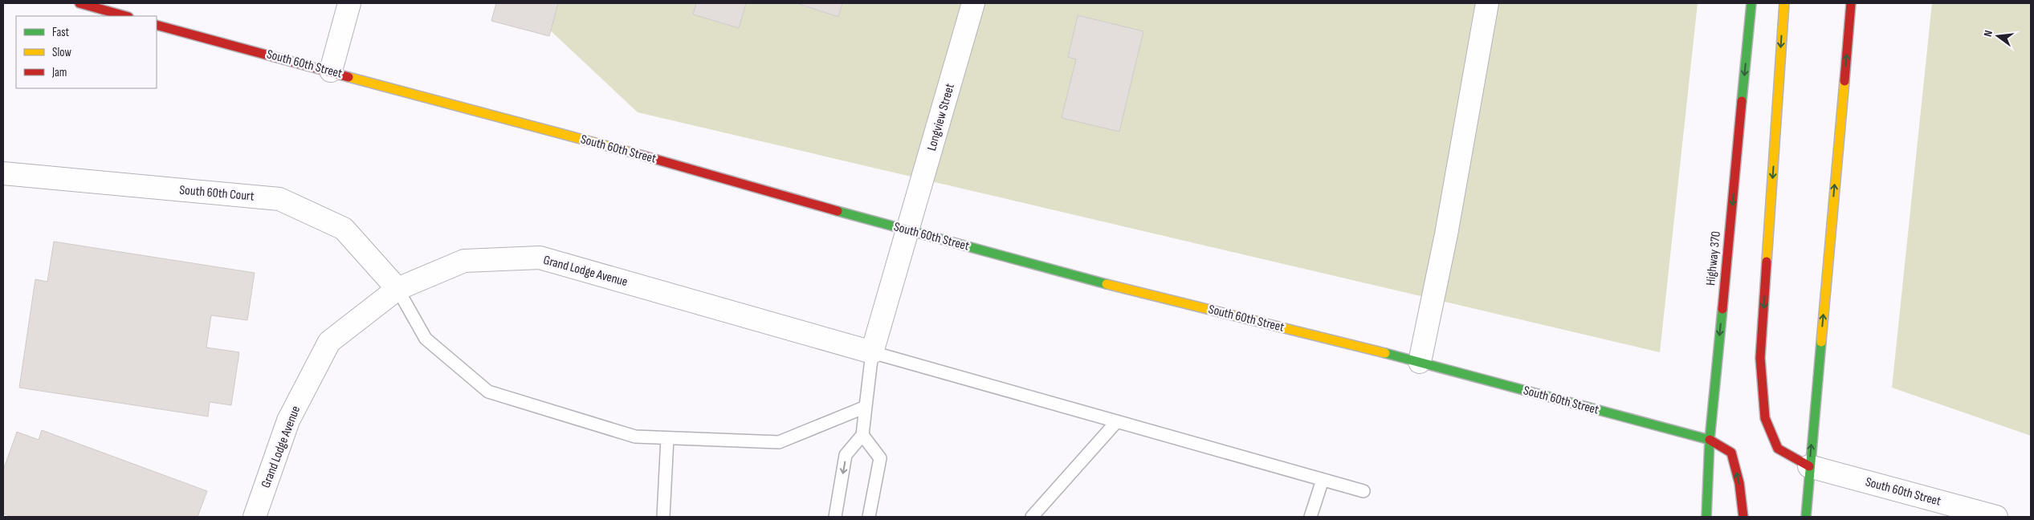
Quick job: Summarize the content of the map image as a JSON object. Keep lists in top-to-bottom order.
{
  "streets": {
    "main road": ["South 60th Street", "Highway 370"],
    "street": ["Longview Street", "South 60th Court", "Grand Lodge Avenue"]
  },
  "crossings": [
    ["South 60th Street", "Longview Street"],
    ["South 60th Street", "Highway 370"],
    ["South 60th Court", "Grand Lodge Avenue"]
  ],
  "legend": ["Fast", "Slow", "Jam"],
  "north": "left"
}
